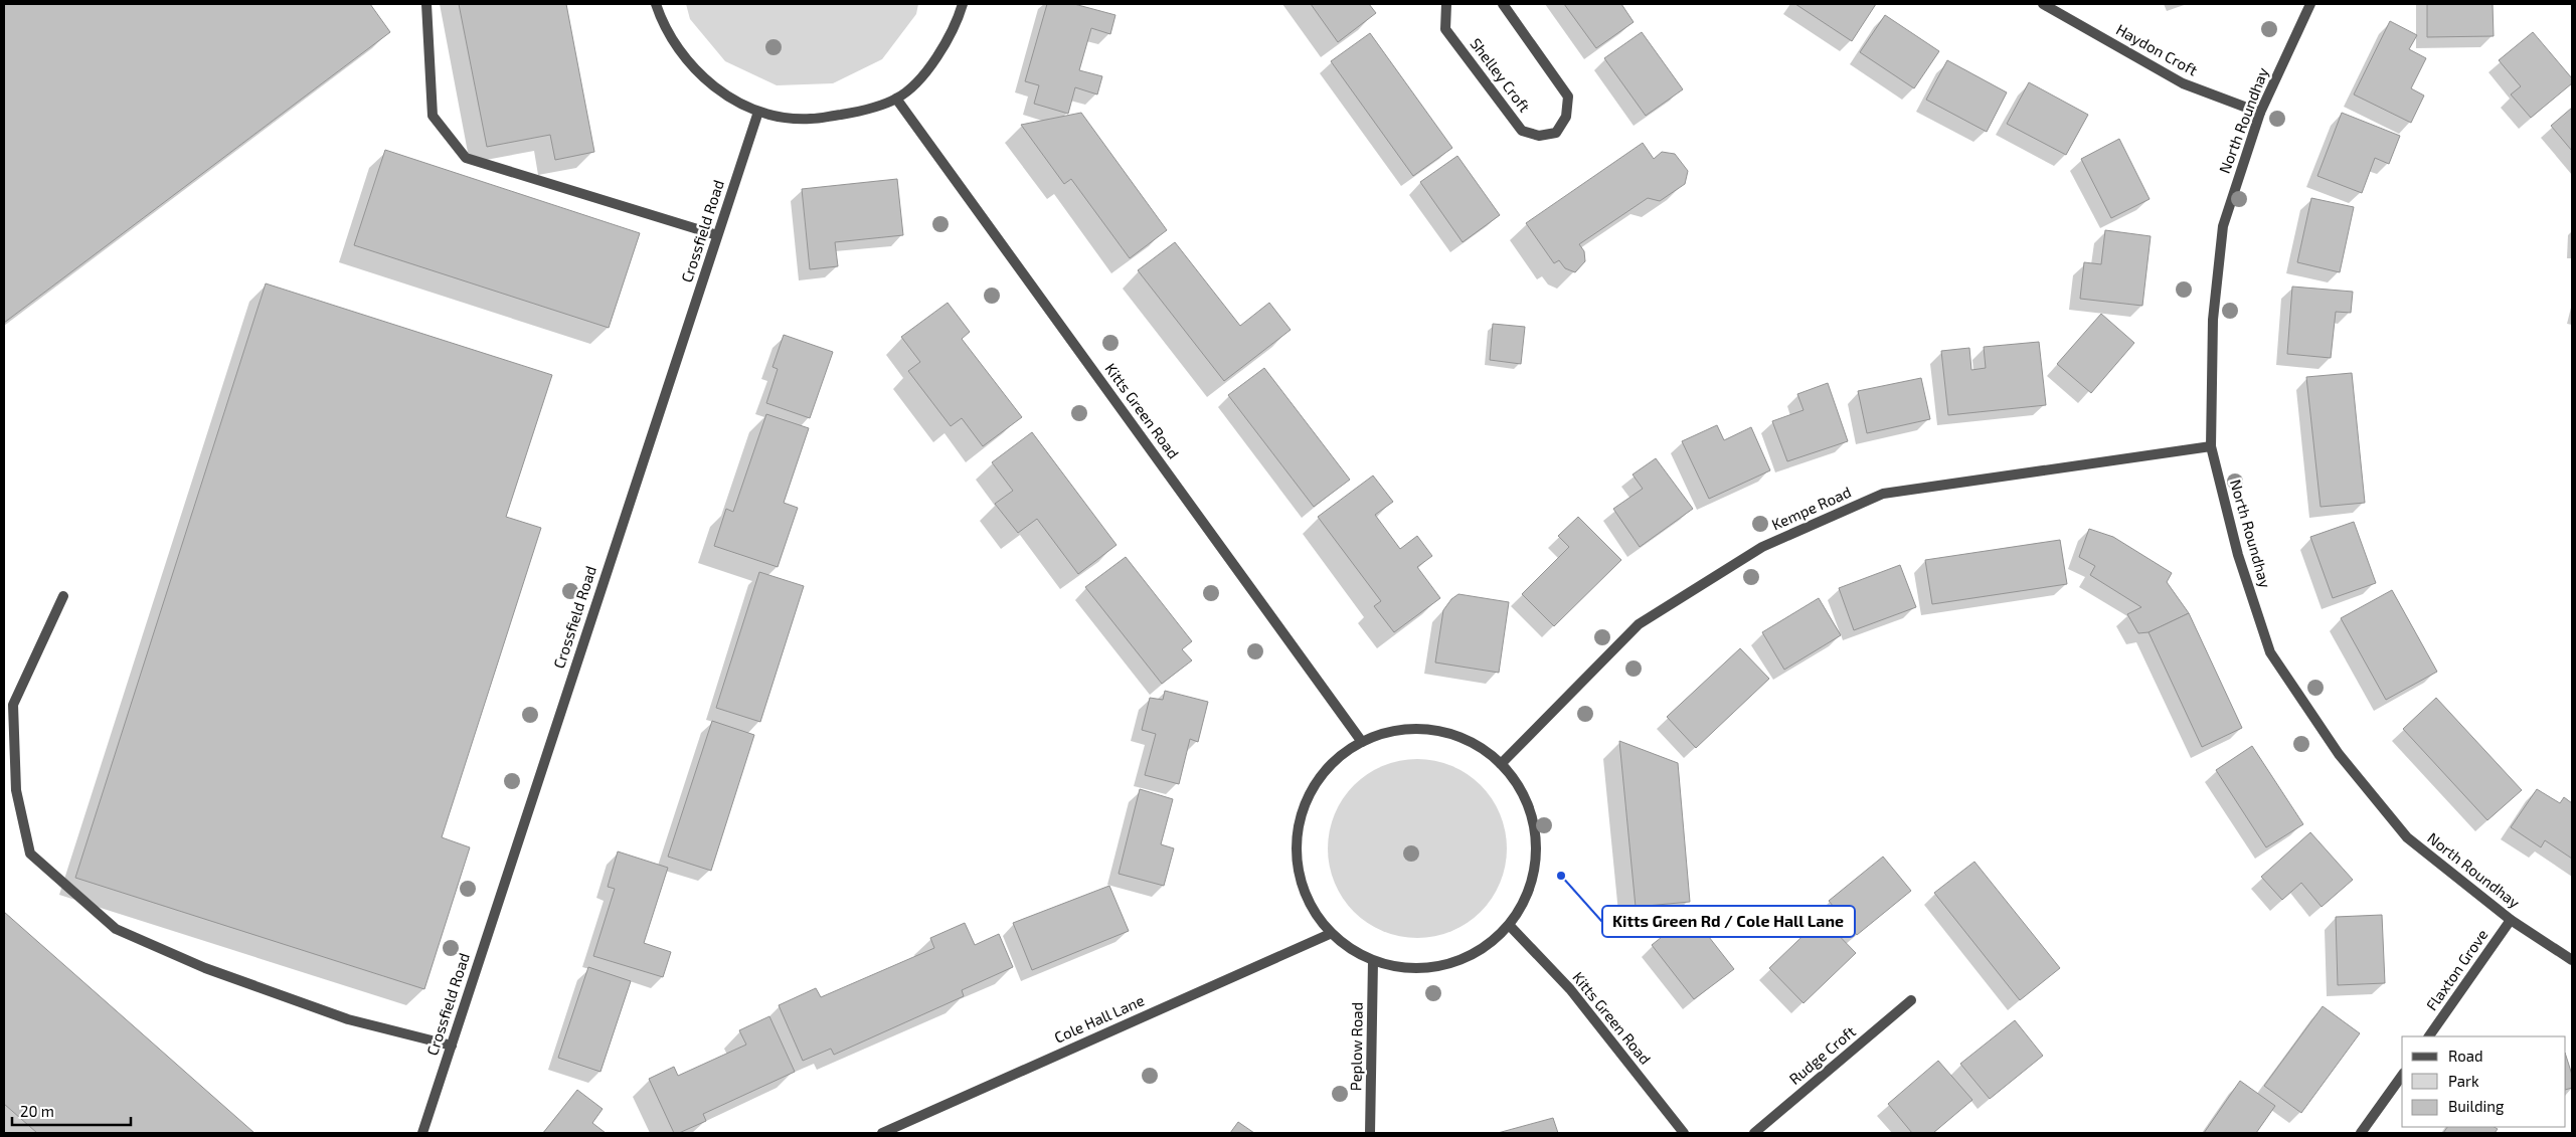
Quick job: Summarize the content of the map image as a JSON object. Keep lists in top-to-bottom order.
{
  "streets": {
    "street": [
      "Haydon Croft",
      "Shelley Croft",
      "North Roundhay",
      "Crossfield Road",
      "Kitts Green Road",
      "Kempe Road",
      "Flaxton Grove",
      "Cole Hall Lane",
      "Peplow Road",
      "Rudge Croft"
    ]
  },
  "crossings": [
    ["Haydon Croft", "North Roundhay"],
    ["North Roundhay", "Kempe Road"],
    ["North Roundhay", "Flaxton Grove"]
  ],
  "places": ["Kitts Green Rd / Cole Hall Lane"],
  "legend": ["Road", "Park", "Building"],
  "scale_bar": "20 m"
}
